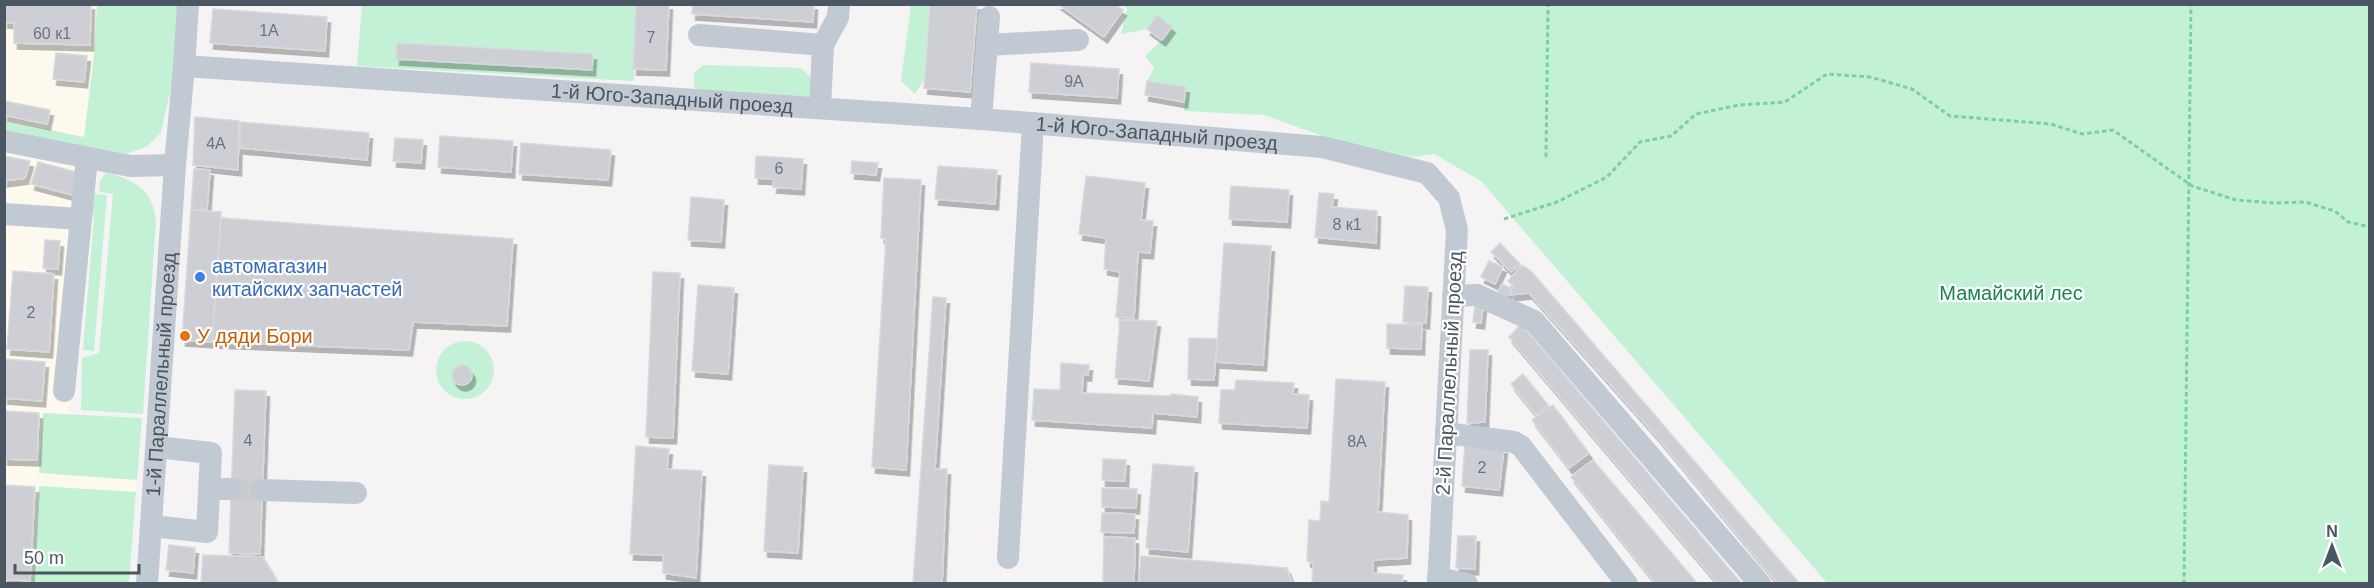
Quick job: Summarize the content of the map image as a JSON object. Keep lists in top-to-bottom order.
{
  "streets": {
    "street": ["1-й Юго-Западный проезд", "2-й Параллельный проезд", "1-й Параллельный проезд"]
  },
  "crossings": [
    ["1-й Юго-Западный проезд", "2-й Параллельный проезд"]
  ],
  "parks": ["Мамайский лес"],
  "places": ["автомагазин китайских запчастей", "У дяди Бори"],
  "house_numbers": [
    "1А",
    "60 к1",
    "7",
    "9А",
    "4А",
    "6",
    "8 к1",
    "2",
    "4",
    "8А",
    "2"
  ],
  "scale_bar": "50 m",
  "north": "top"
}
